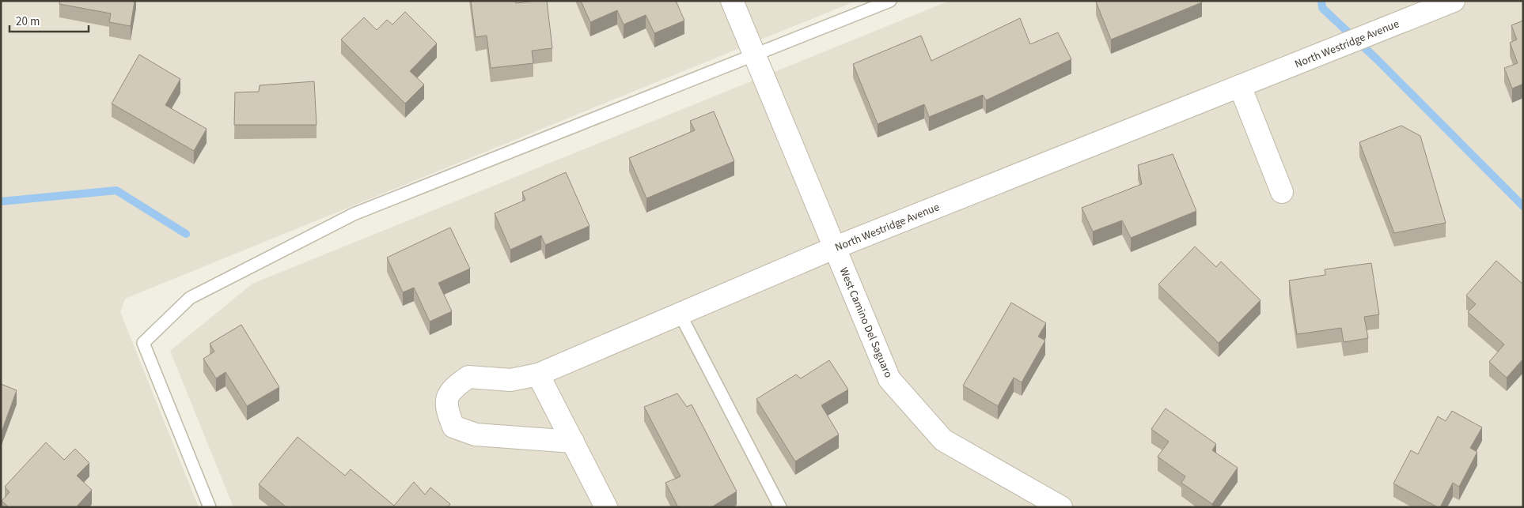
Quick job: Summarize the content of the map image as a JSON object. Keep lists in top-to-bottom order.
{
  "streets": {
    "street": ["North Westridge Avenue", "West Camino Del Saguaro"]
  },
  "crossings": [
    ["North Westridge Avenue", "West Camino Del Saguaro"]
  ],
  "scale_bar": "20 m"
}
